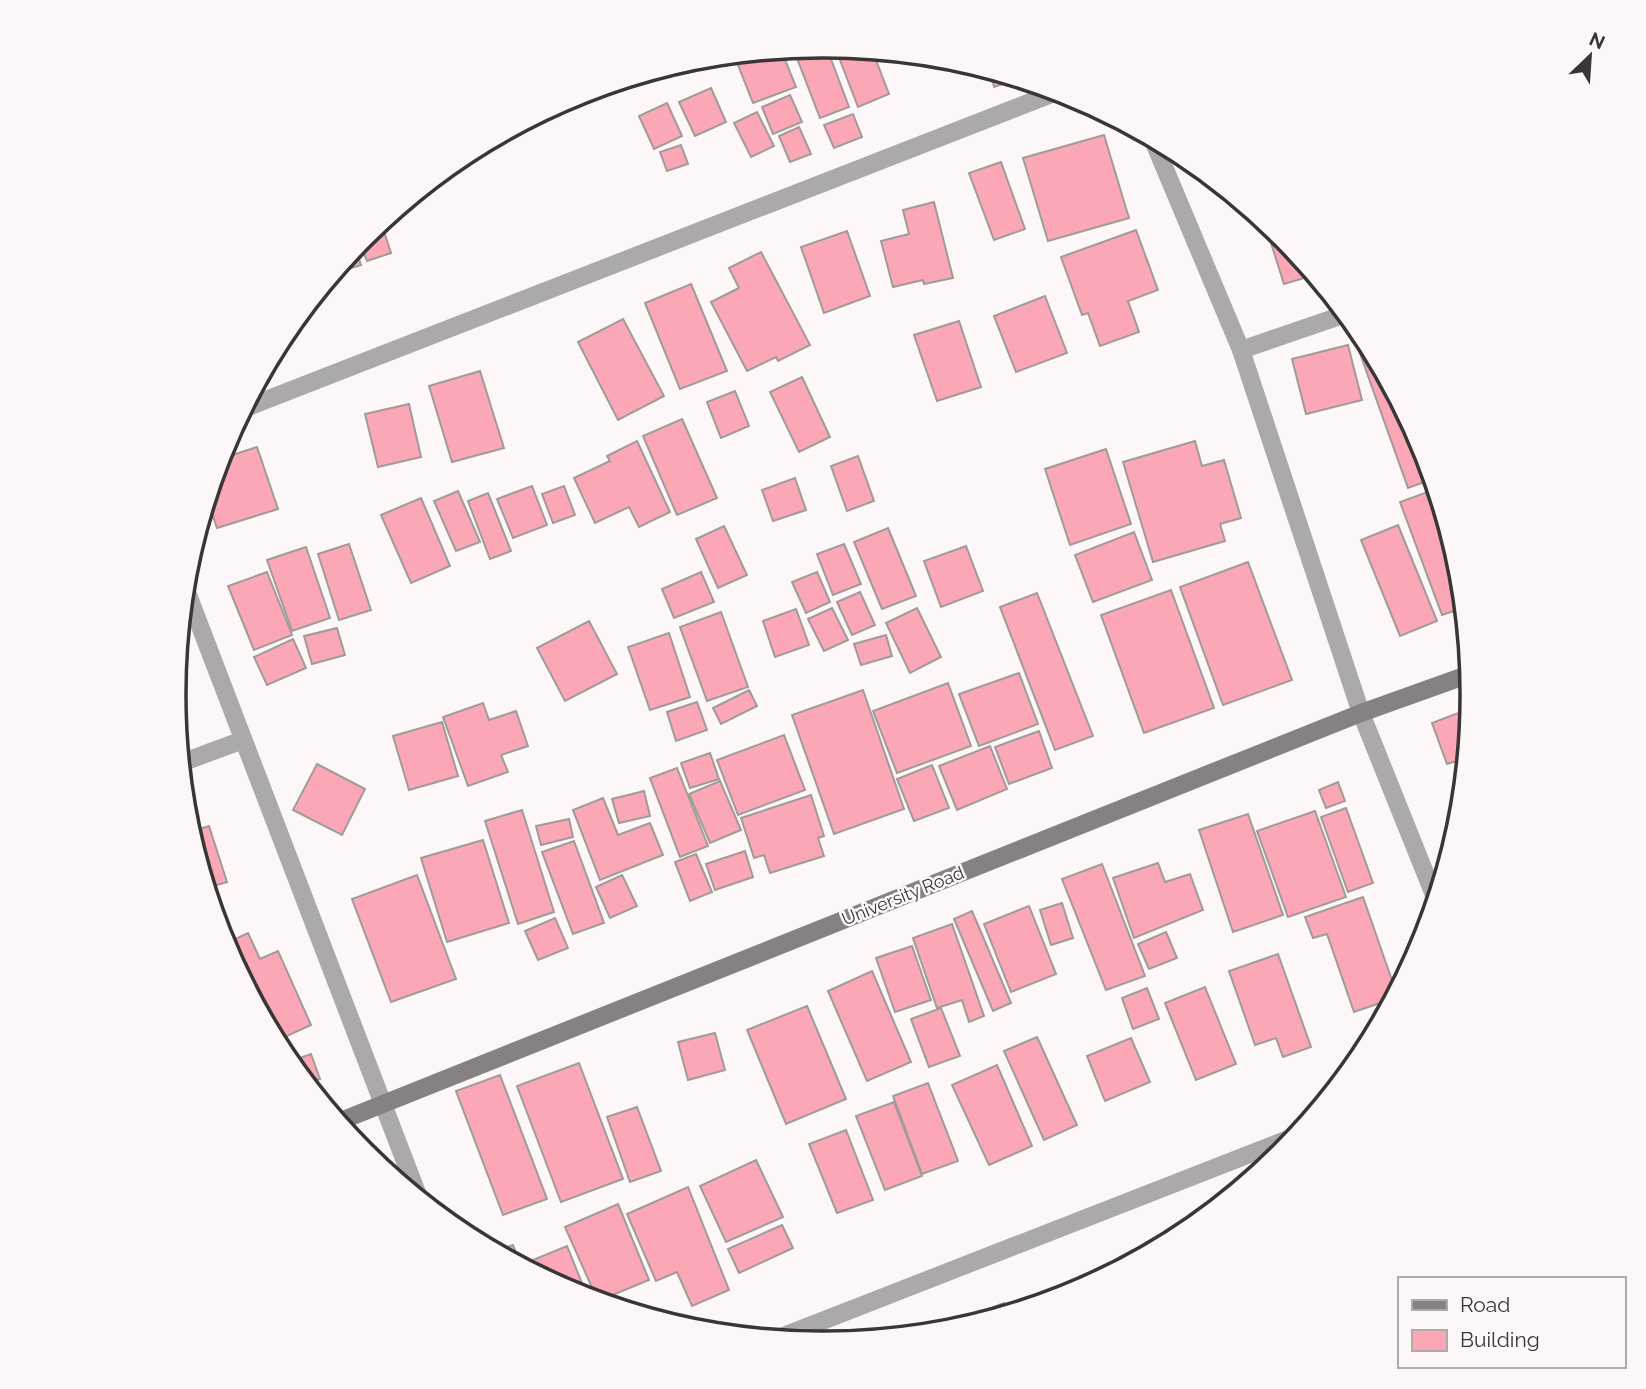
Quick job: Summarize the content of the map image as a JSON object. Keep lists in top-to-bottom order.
{
  "streets": {
    "street": ["University Road"]
  },
  "legend": ["Road", "Building"],
  "north": "top right"
}
